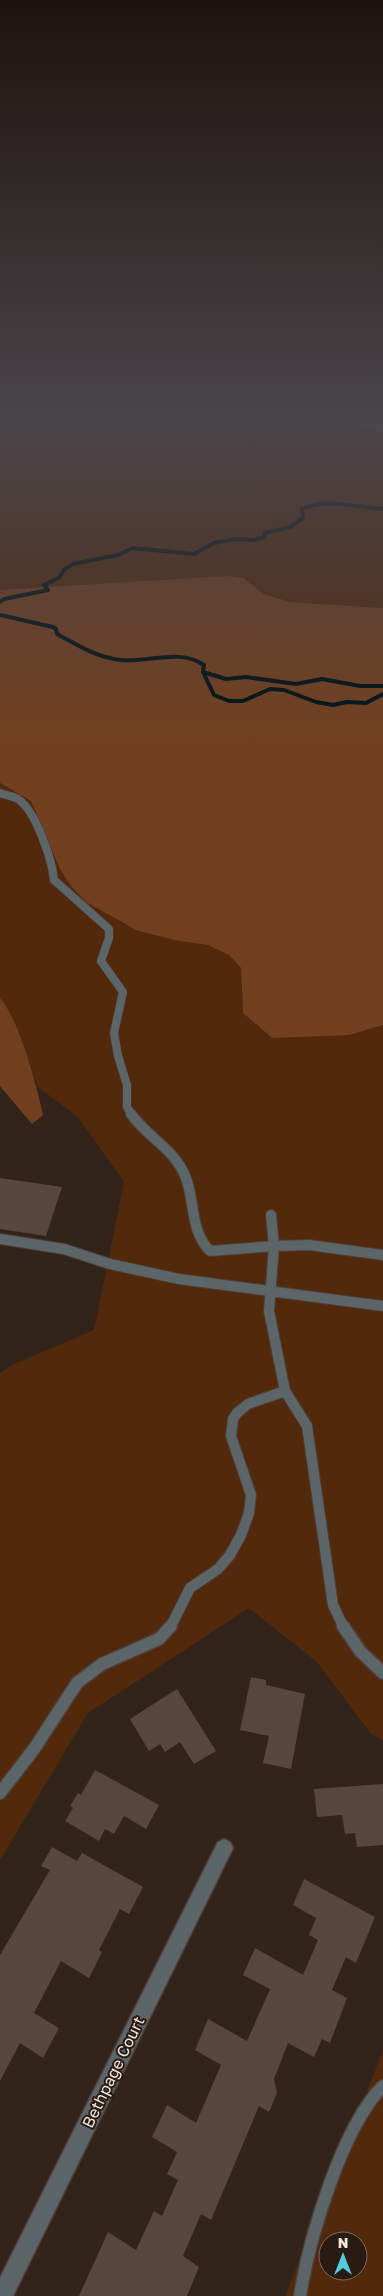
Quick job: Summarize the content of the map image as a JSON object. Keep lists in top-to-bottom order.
{
  "streets": {
    "street": ["Bethpage Court"]
  },
  "north": "top"
}
